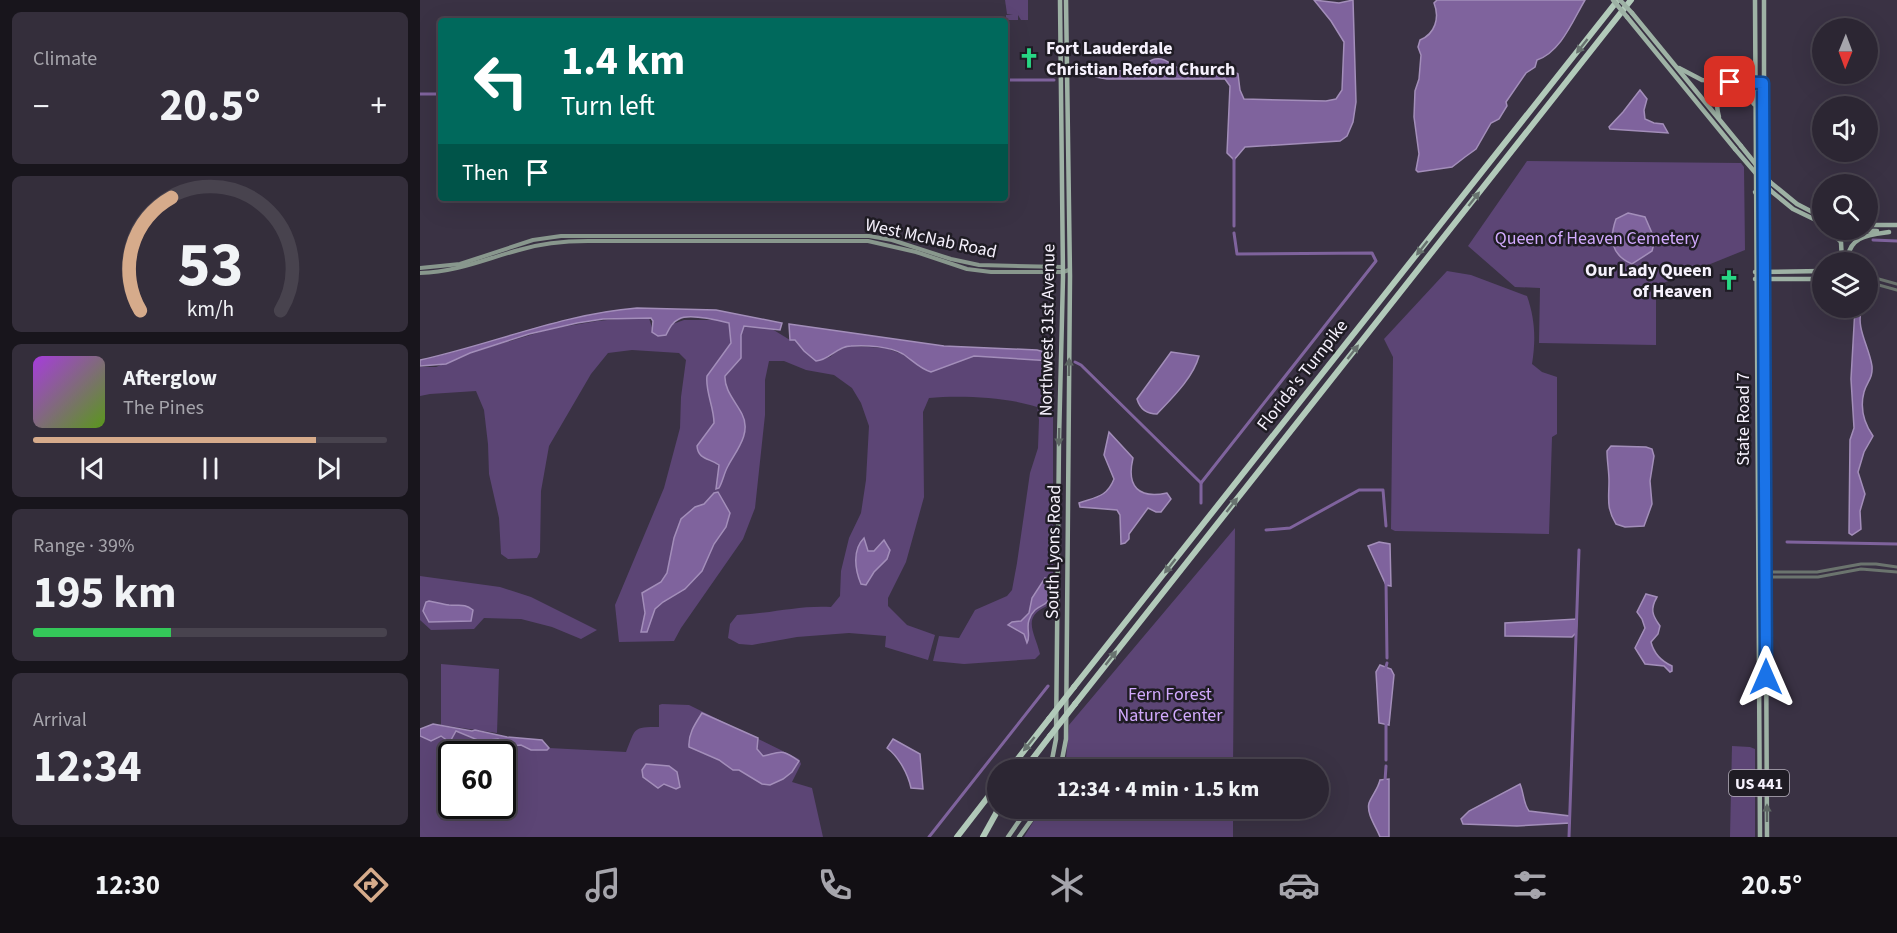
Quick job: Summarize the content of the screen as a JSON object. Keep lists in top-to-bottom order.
{
  "streets": {
    "highway": ["Florida's Turnpike"],
    "main road": [
      "West McNab Road",
      "Northwest 31st Avenue",
      "State Road 7",
      "South Lyons Road",
      "US 441"
    ]
  },
  "crossings": [
    ["West McNab Road", "Northwest 31st Avenue"],
    ["Northwest 31st Avenue", "South Lyons Road"]
  ],
  "one_way": ["South Lyons Road"],
  "parks": ["Queen of Heaven Cemetery", "Fern Forest Nature Center"],
  "places": {
    "church": ["Fort Lauderdale Christian Reford Church", "Our Lady Queen of Heaven"]
  },
  "north": "bottom",
  "page": {
    "tile": [
      "Climate",
      ["Range · 39%", "195 km"],
      ["Arrival", "12:34"]
    ],
    "turn": ["1.4 km", "Turn left"],
    "heat": ["−", "20.5°", "+"],
    "then": "Then",
    "song": ["Afterglow", "The Pines"],
    "limit": "60",
    "trip": "12:34 · 4 min · 1.5 km",
    "tabs": ["12:30", "20.5°"],
    "gauge": ["53", "km/h"]
  }
}
